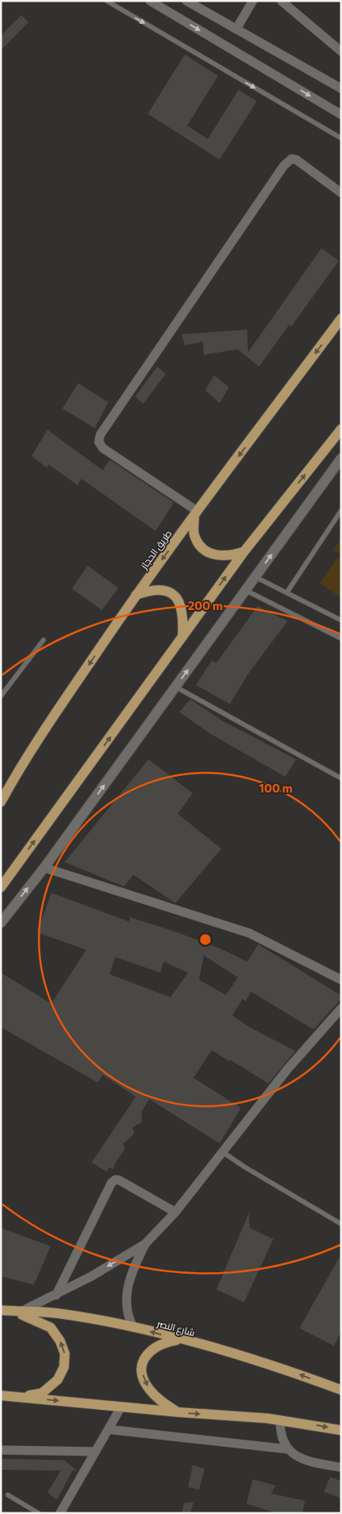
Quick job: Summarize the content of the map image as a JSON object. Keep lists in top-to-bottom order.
{
  "streets": {
    "main road": ["طريق الحجاز", "شارع النصر"]
  },
  "rings": ["200 m", "100 m"]
}
